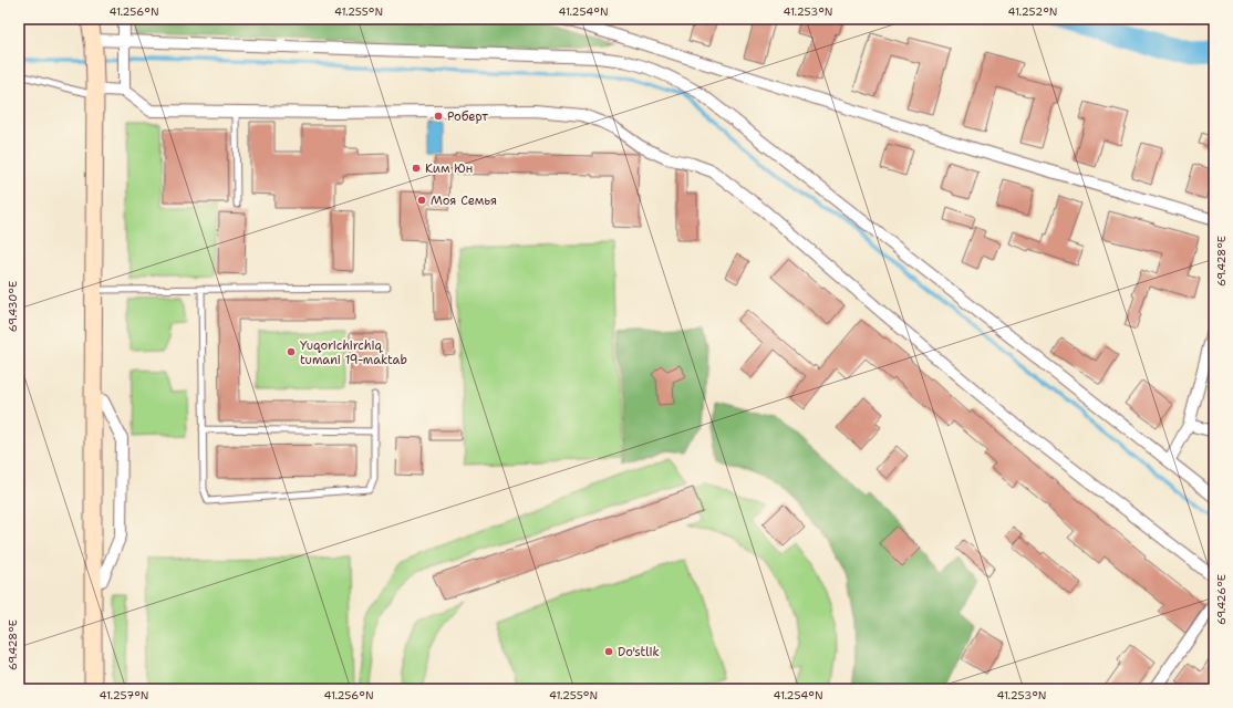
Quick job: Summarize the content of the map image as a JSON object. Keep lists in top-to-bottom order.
{
  "places": [
    "Роберт",
    "Ким Юн",
    "Моя Семья",
    "Yuqorichirchiq tumani 19-maktab",
    "Do'stlik"
  ],
  "coordinates": [
    "41.256°N",
    "41.255°N",
    "41.254°N",
    "41.253°N",
    "41.252°N",
    "69.428°E",
    "69.430°E",
    "69.426°E",
    "41.257°N"
  ]
}
